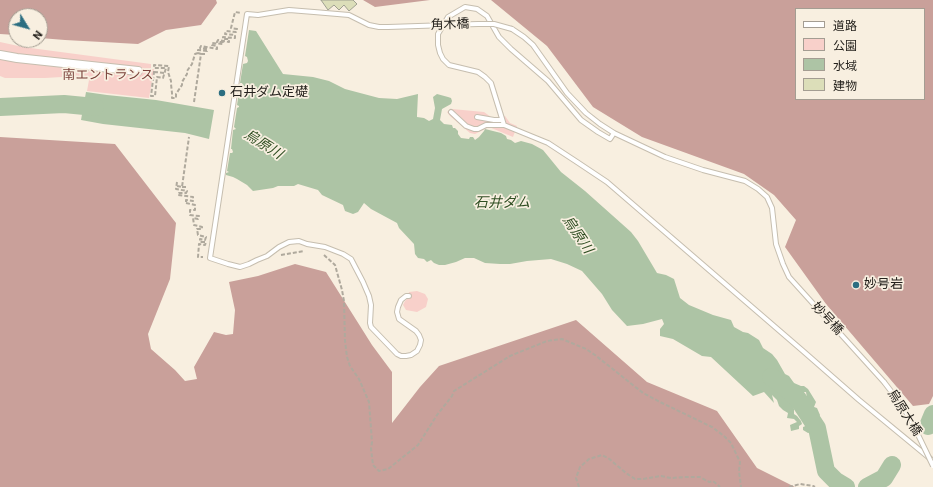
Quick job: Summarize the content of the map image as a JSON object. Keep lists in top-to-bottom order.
{
  "streets": {
    "lane": ["角木橋", "妙号橋", "烏原大橋"]
  },
  "crossings": [
    ["角木橋", "妙号橋"],
    ["妙号橋", "烏原大橋"]
  ],
  "water": ["烏原川", "石井ダム"],
  "parks": ["南エントランス"],
  "places": ["石井ダム定礎", "妙号岩"],
  "legend": [
    "道路",
    "公園",
    "水域",
    "建物"
  ],
  "north": "bottom right"
}
